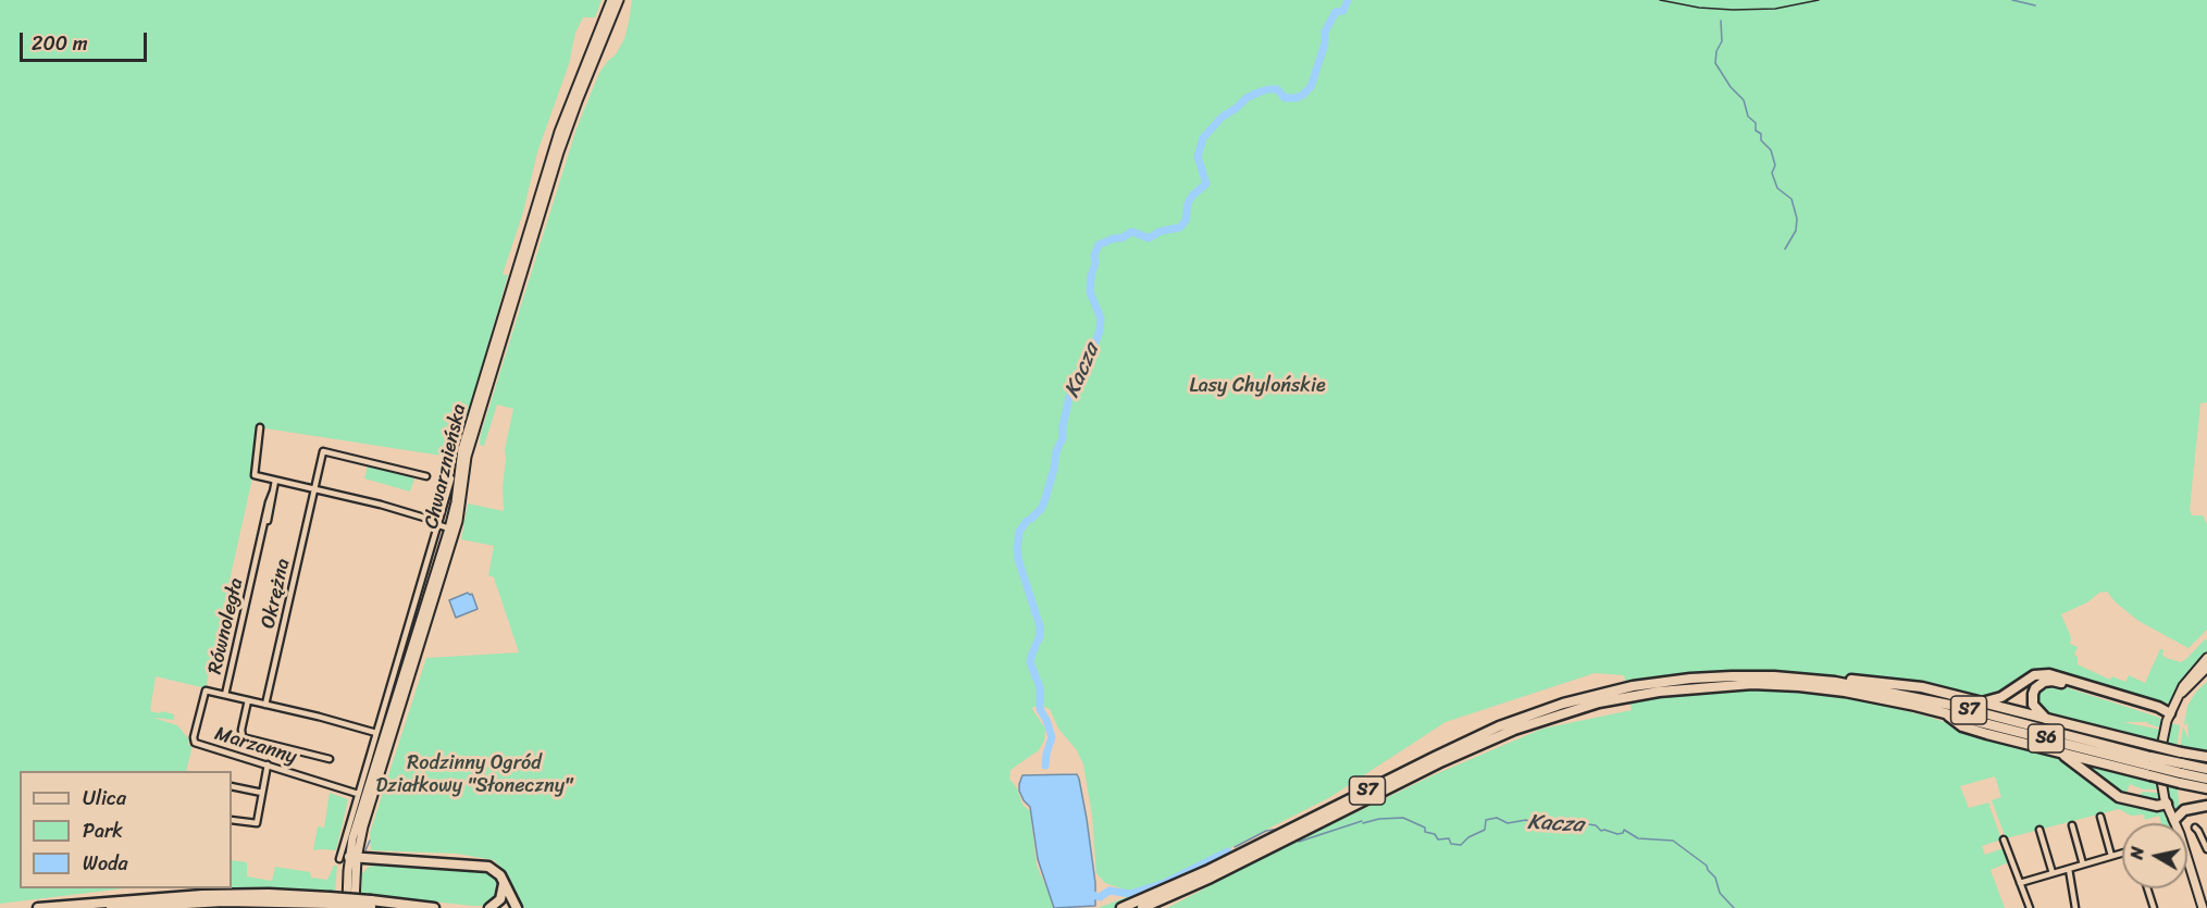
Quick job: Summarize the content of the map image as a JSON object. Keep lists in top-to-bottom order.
{
  "streets": {
    "highway": ["S7", "S6"],
    "main road": ["Chwarznieńska"],
    "street": ["Okrężna", "Równoległa", "Marzanny"]
  },
  "crossings": [
    ["Chwarznieńska", "Marzanny"],
    ["Równoległa", "Marzanny"],
    ["S7", "S6"]
  ],
  "water": ["Kacza"],
  "parks": ["Lasy Chylońskie", "Rodzinny Ogród Działkowy \"Słoneczny\""],
  "legend": ["Ulica", "Park", "Woda"],
  "scale_bar": "200 m",
  "north": "left"
}
